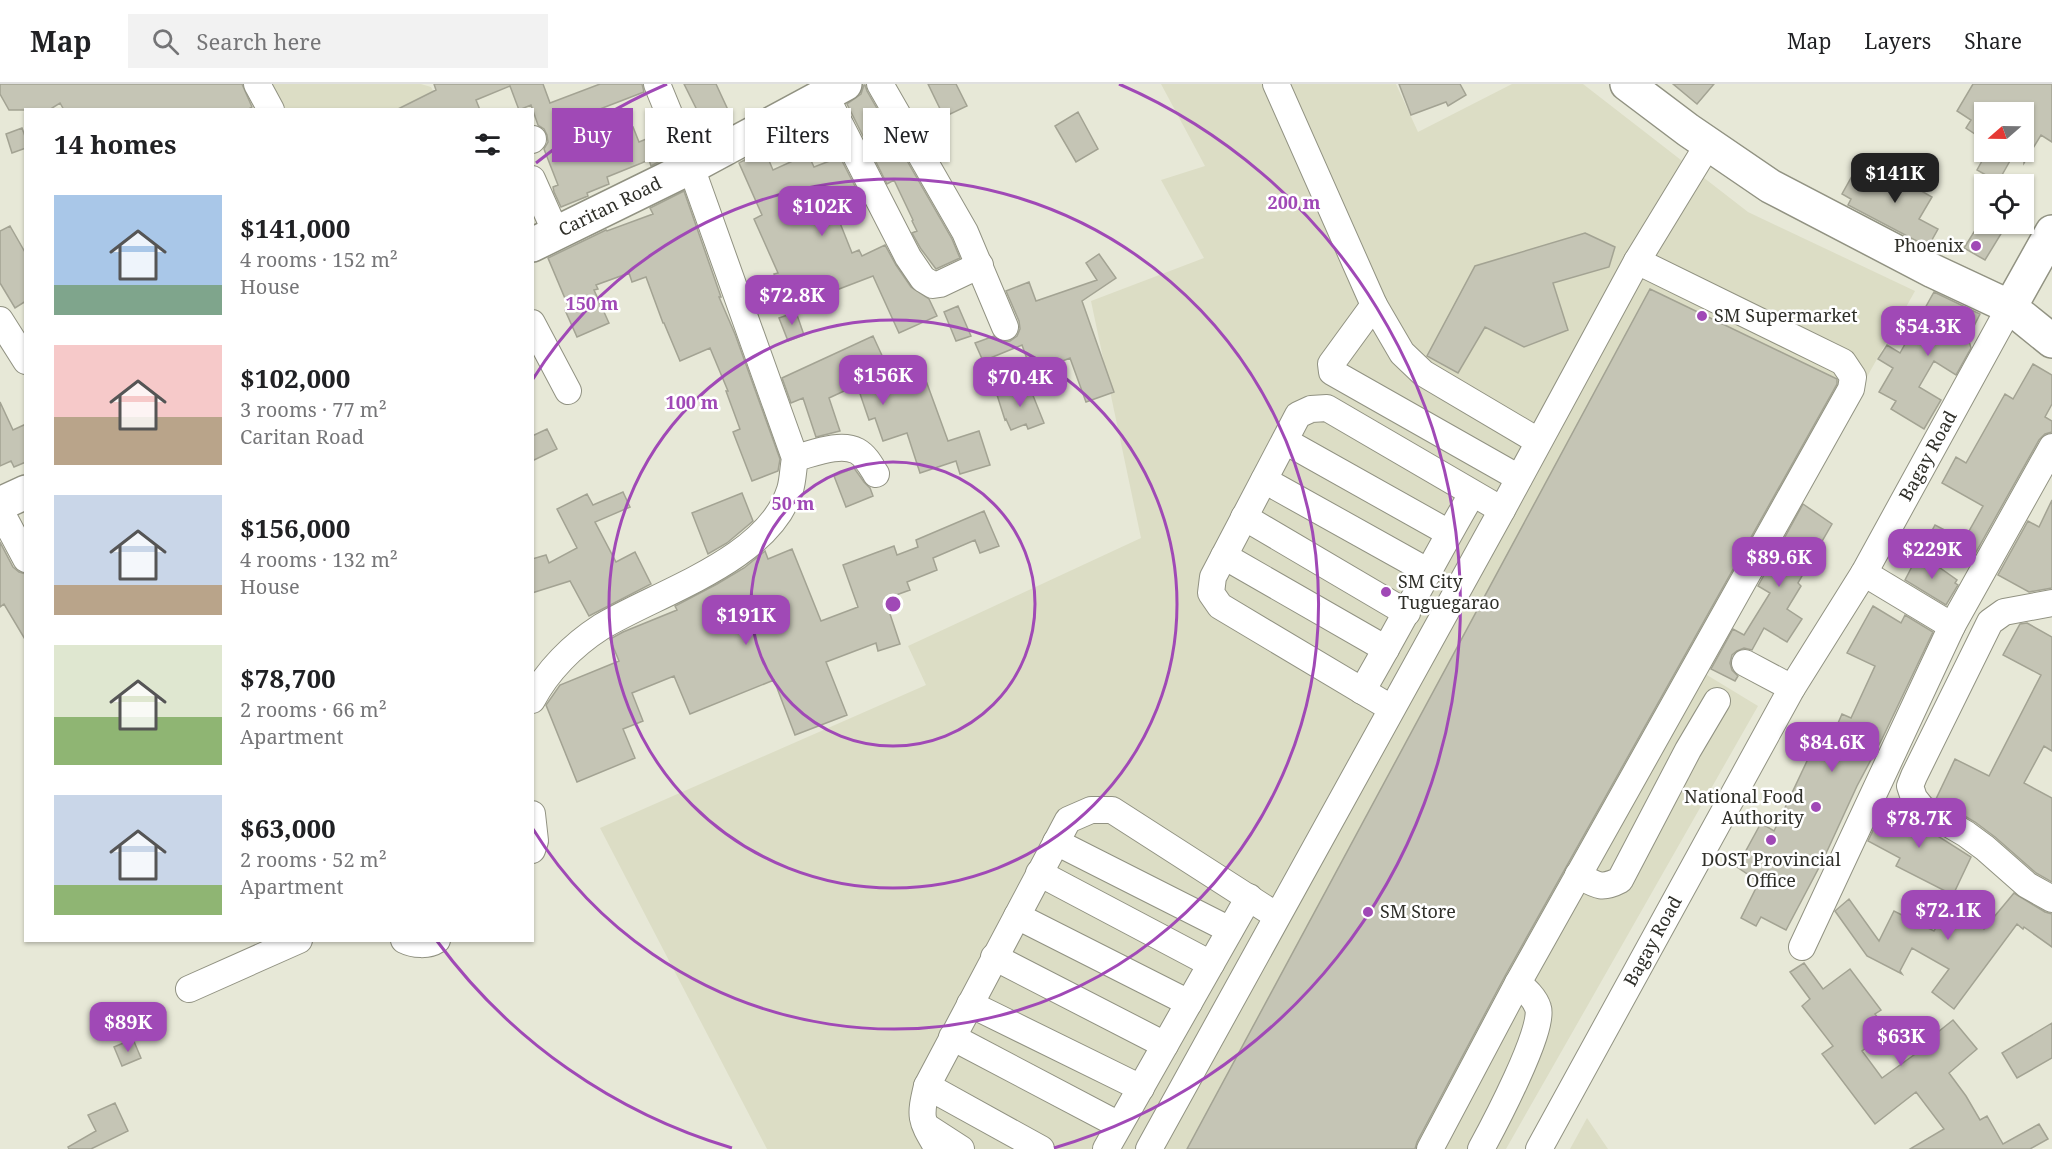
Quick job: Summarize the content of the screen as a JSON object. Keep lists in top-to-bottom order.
{
  "streets": {
    "main road": ["Caritan Road", "Bagay Road"]
  },
  "places": [
    "Phoenix",
    "SM Supermarket",
    "SM City Tuguegarao",
    "National Food Authority",
    "DOST Provincial Office",
    "SM Store"
  ],
  "north": "left",
  "page": {
    "header": "Map",
    "search": "Search here",
    "nav": ["Map", "Layers", "Share"],
    "chip": [
      "Buy",
      "Rent",
      "Filters",
      "New"
    ],
    "heading": "14 homes",
    "price": [
      "$141K",
      "$102K",
      "$72.8K",
      "$54.3K",
      "$156K",
      "$70.4K",
      "$229K",
      "$89.6K",
      "$191K",
      "$84.6K",
      "$78.7K",
      "$72.1K",
      "$89K",
      "$63K"
    ],
    "list": [
      {
        "name": "$141,000",
        "note": "4 rooms · 152 m² · House"
      },
      {
        "name": "$102,000",
        "note": "3 rooms · 77 m² · Caritan Road"
      },
      {
        "name": "$156,000",
        "note": "4 rooms · 132 m² · House"
      },
      {
        "name": "$78,700",
        "note": "2 rooms · 66 m² · Apartment"
      },
      {
        "name": "$63,000",
        "note": "2 rooms · 52 m² · Apartment"
      }
    ]
  },
  "rings": [
    "200 m",
    "150 m",
    "100 m",
    "50 m"
  ]
}
